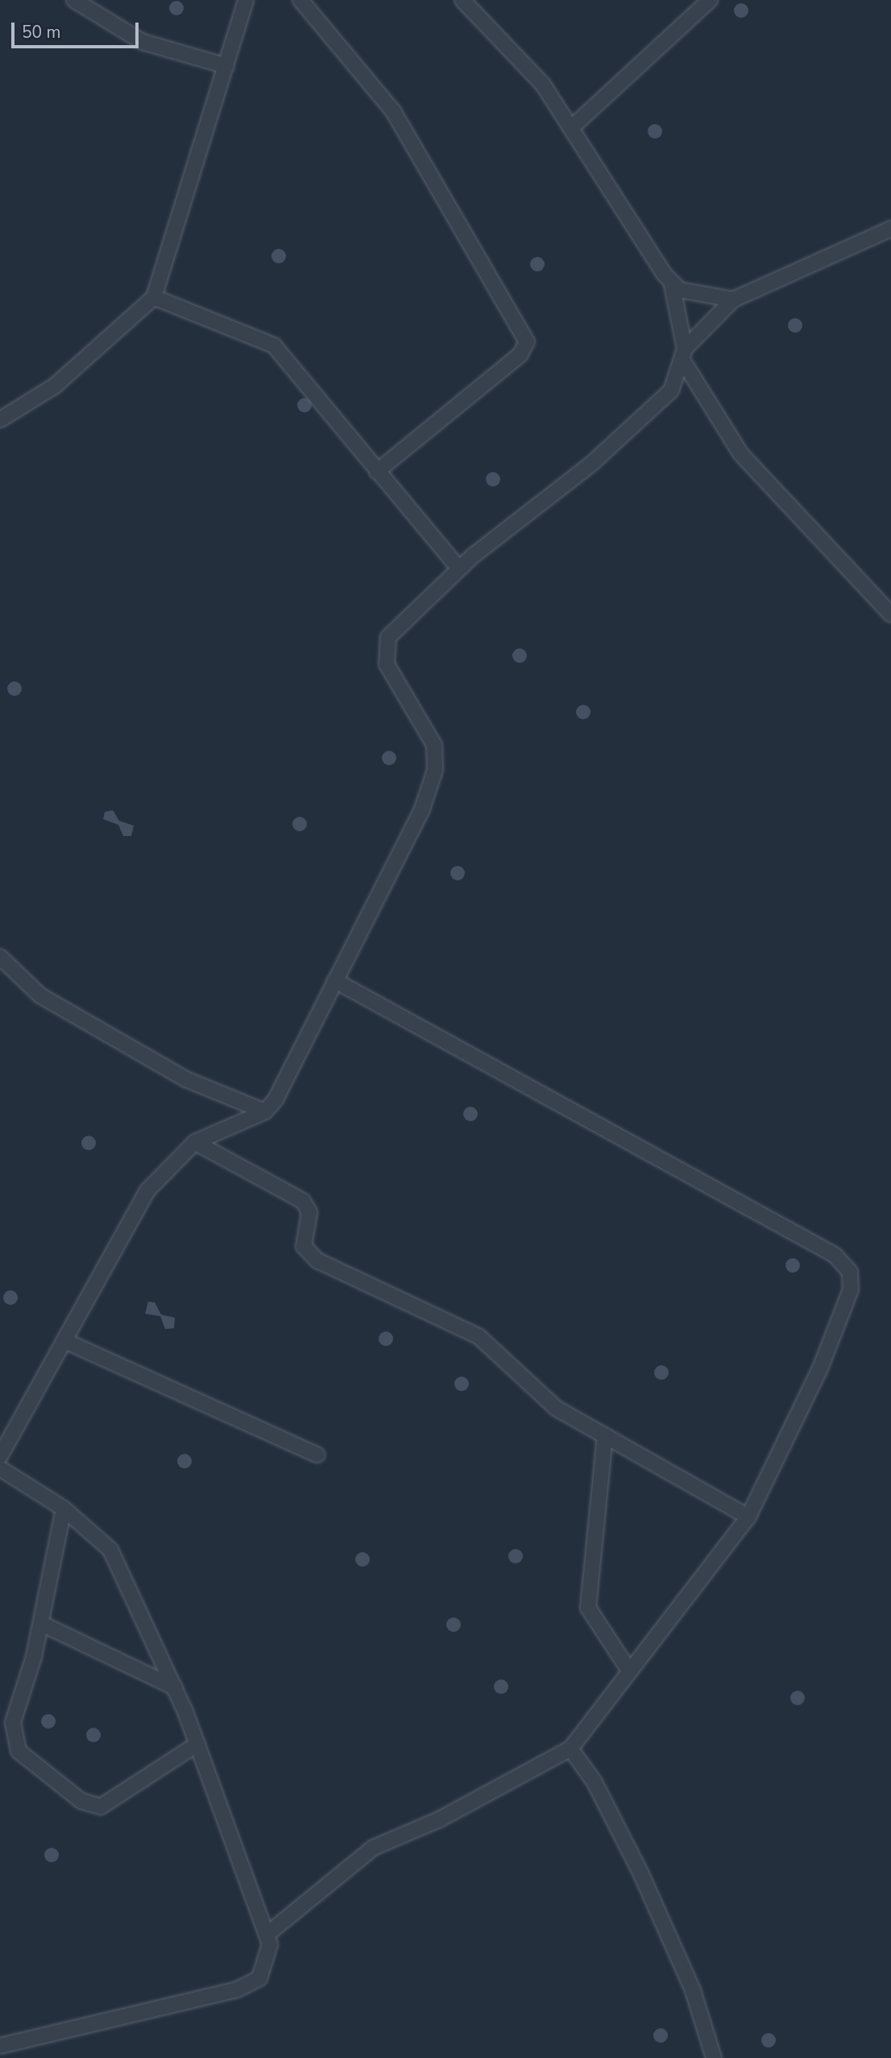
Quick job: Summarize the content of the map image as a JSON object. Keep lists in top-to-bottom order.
{
  "scale_bar": "50 m"
}
